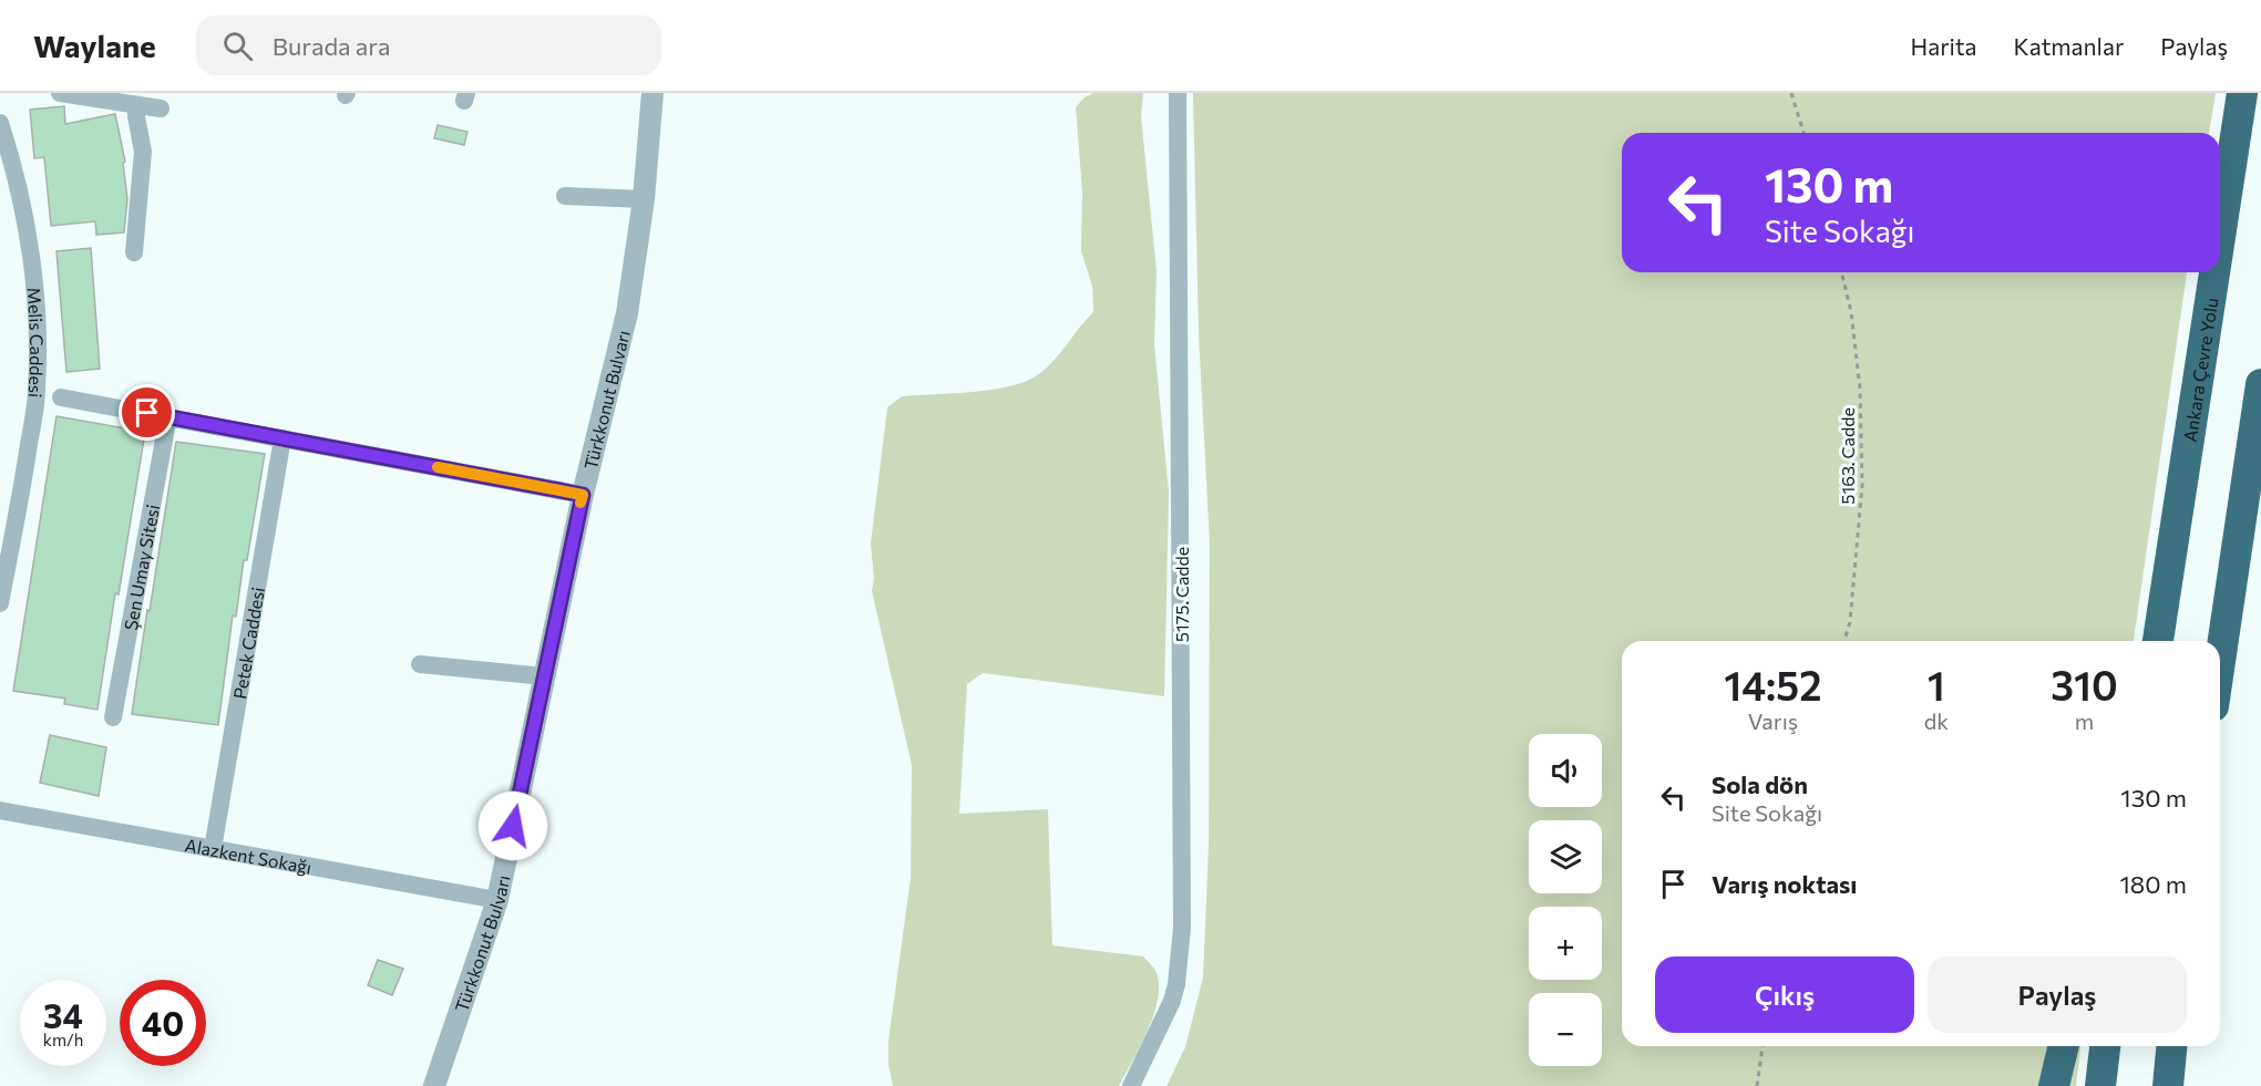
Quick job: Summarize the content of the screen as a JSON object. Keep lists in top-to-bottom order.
{
  "streets": {
    "highway": ["Ankara Çevre Yolu"],
    "street": [
      "Melis Caddesi",
      "Türkkonut Bulvarı",
      "Şen Umay Sitesi",
      "5175. Cadde",
      "Petek Caddesi",
      "Alazkent Sokağı"
    ],
    "path": ["5163. Cadde"]
  },
  "crossings": [
    ["Türkkonut Bulvarı", "Alazkent Sokağı"],
    ["Petek Caddesi", "Alazkent Sokağı"]
  ],
  "page": {
    "header": "Waylane",
    "search": "Burada ara",
    "nav": ["Harita", "Katmanlar", "Paylaş"],
    "turn": ["130 m", "Site Sokağı"],
    "eta": [
      "14:52",
      "Varış",
      "1",
      "dk",
      "310",
      "m"
    ],
    "map_buttons": ["+", "−"],
    "list": [
      {
        "name": "Sola dön",
        "note": "Site Sokağı",
        "value": "130 m"
      },
      {
        "name": "Varış noktası",
        "value": "180 m"
      }
    ],
    "buttons": ["Çıkış", "Paylaş"],
    "speed": "34 km/h",
    "limit": "40"
  }
}
